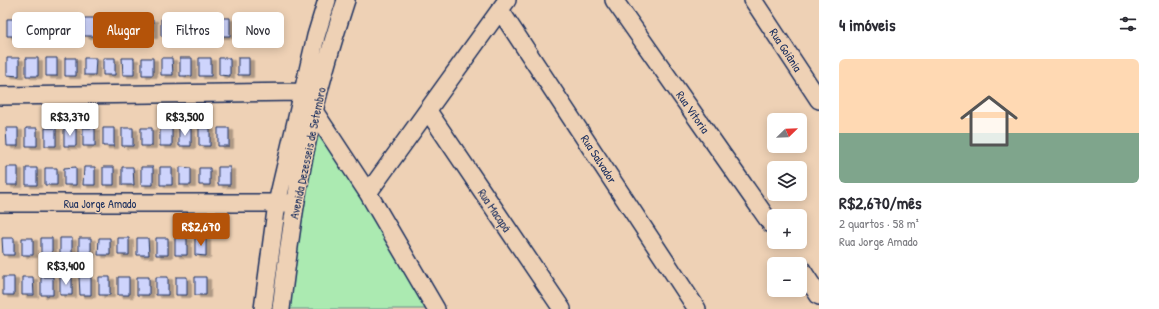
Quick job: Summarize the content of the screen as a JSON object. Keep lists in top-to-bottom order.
{
  "streets": {
    "street": [
      "Rua Goiânia",
      "Rua Vitoria",
      "Avenida Dezesseis de Setembro",
      "Rua Salvador",
      "Rua Jorge Amado",
      "Rua Macapá"
    ]
  },
  "crossings": [
    ["Avenida Dezesseis de Setembro", "Rua Jorge Amado"]
  ],
  "north": "top right",
  "page": {
    "heading": "4 imóveis",
    "chip": [
      "Comprar",
      "Alugar",
      "Filtros",
      "Novo"
    ],
    "list": [
      {
        "name": "R$2,670/mês",
        "note": "2 quartos · 58 m² · Rua Jorge Amado"
      }
    ],
    "price": [
      "R$3,370",
      "R$3,500",
      "R$2,670",
      "R$3,400"
    ],
    "map_buttons": ["+", "−"]
  }
}
